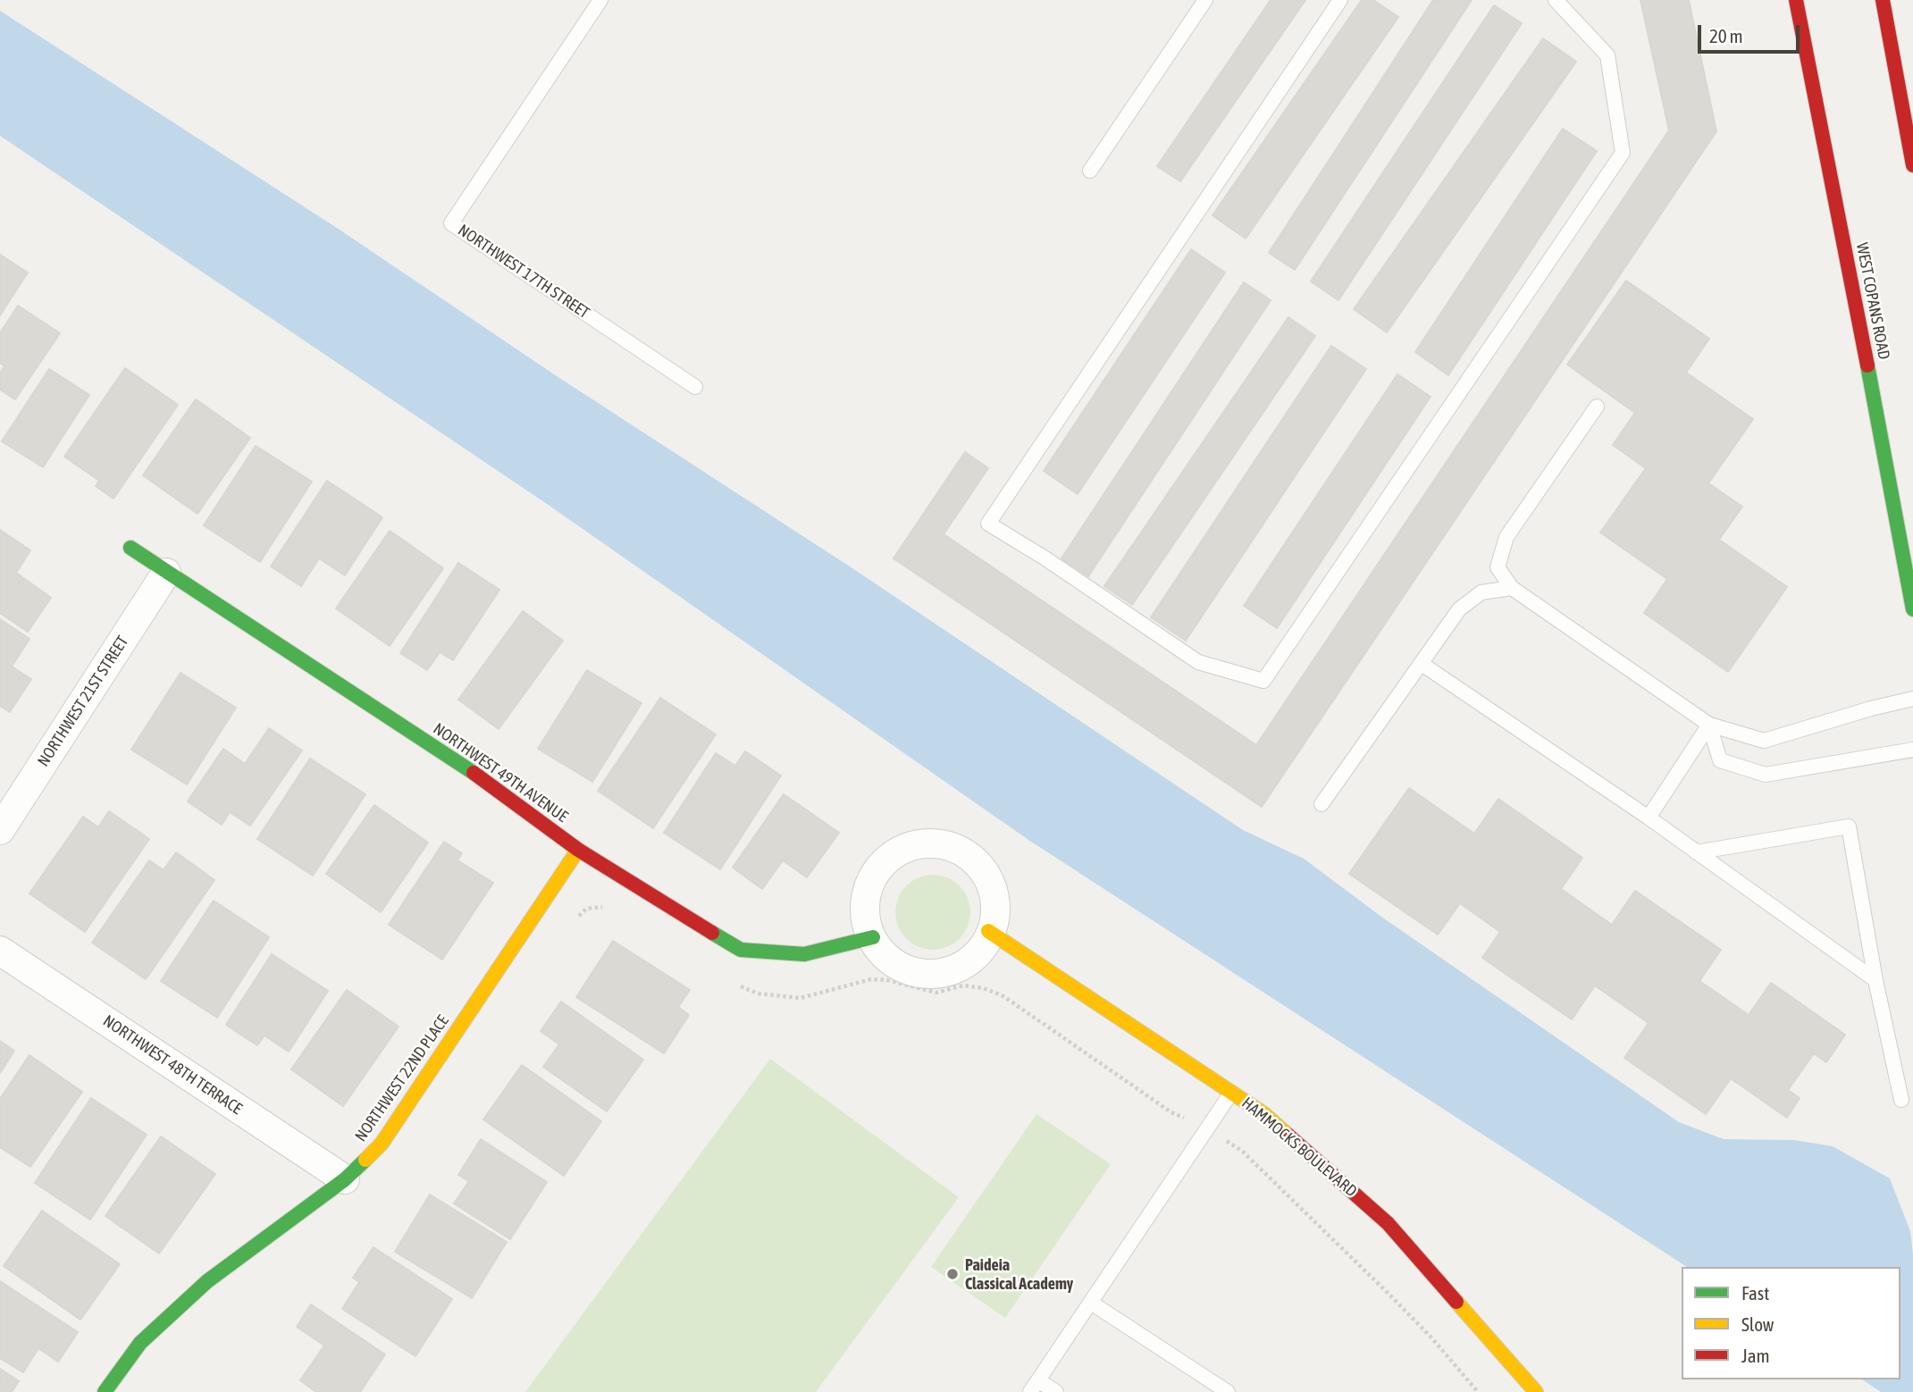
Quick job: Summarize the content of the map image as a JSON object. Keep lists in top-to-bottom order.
{
  "streets": {
    "street": [
      "WEST COPANS ROAD",
      "NORTHWEST 21ST STREET",
      "NORTHWEST 49TH AVENUE",
      "NORTHWEST 48TH TERRACE",
      "NORTHWEST 22ND PLACE",
      "HAMMOCKS BOULEVARD"
    ],
    "lane": ["NORTHWEST 17TH STREET"]
  },
  "crossings": [
    ["NORTHWEST 21ST STREET", "NORTHWEST 49TH AVENUE"],
    ["NORTHWEST 49TH AVENUE", "NORTHWEST 22ND PLACE"],
    ["NORTHWEST 49TH AVENUE", "HAMMOCKS BOULEVARD"],
    ["NORTHWEST 48TH TERRACE", "NORTHWEST 22ND PLACE"]
  ],
  "places": ["Paideia Classical Academy"],
  "legend": ["Fast", "Slow", "Jam"],
  "scale_bar": "20 m"
}
